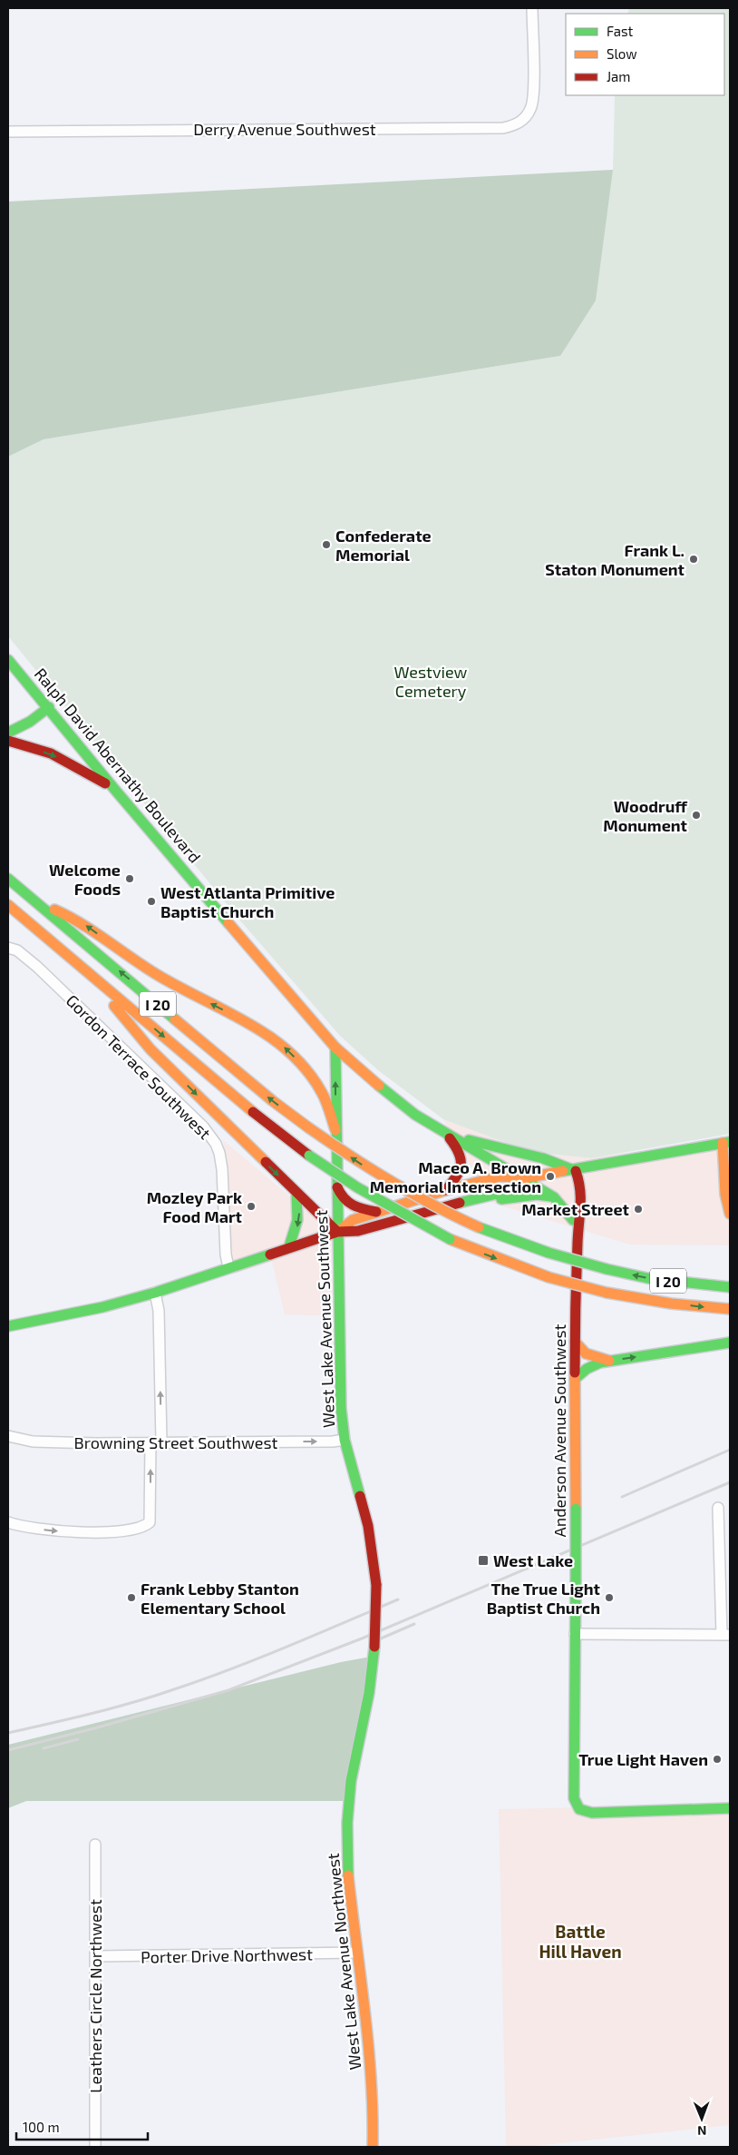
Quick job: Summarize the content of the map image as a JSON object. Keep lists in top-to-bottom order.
{
  "streets": {
    "main road": [
      "Ralph David Abernathy Boulevard",
      "I 20",
      "West Lake Avenue Southwest",
      "Anderson Avenue Southwest",
      "West Lake Avenue Northwest"
    ],
    "street": [
      "Derry Avenue Southwest",
      "Gordon Terrace Southwest",
      "Browning Street Southwest",
      "Porter Drive Northwest",
      "Leathers Circle Northwest"
    ]
  },
  "crossings": [
    ["Ralph David Abernathy Boulevard", "West Lake Avenue Southwest"],
    ["Ralph David Abernathy Boulevard", "Anderson Avenue Southwest"],
    ["West Lake Avenue Southwest", "Browning Street Southwest"],
    ["West Lake Avenue Southwest", "West Lake Avenue Northwest"],
    ["Porter Drive Northwest", "West Lake Avenue Northwest"],
    ["Porter Drive Northwest", "Leathers Circle Northwest"]
  ],
  "one_way": ["Browning Street Southwest"],
  "districts": ["Battle Hill Haven"],
  "parks": ["Westview Cemetery"],
  "places": {
    "other": [
      "Confederate Memorial",
      "Frank L. Staton Monument",
      "Woodruff Monument",
      "Welcome Foods",
      "West Atlanta Primitive Baptist Church",
      "Maceo A. Brown Memorial Intersection",
      "Mozley Park Food Mart",
      "Market Street",
      "Frank Lebby Stanton Elementary School",
      "The True Light Baptist Church",
      "True Light Haven"
    ],
    "transit": ["West Lake"]
  },
  "legend": ["Fast", "Slow", "Jam"],
  "scale_bar": "100 m",
  "north": "bottom"
}
